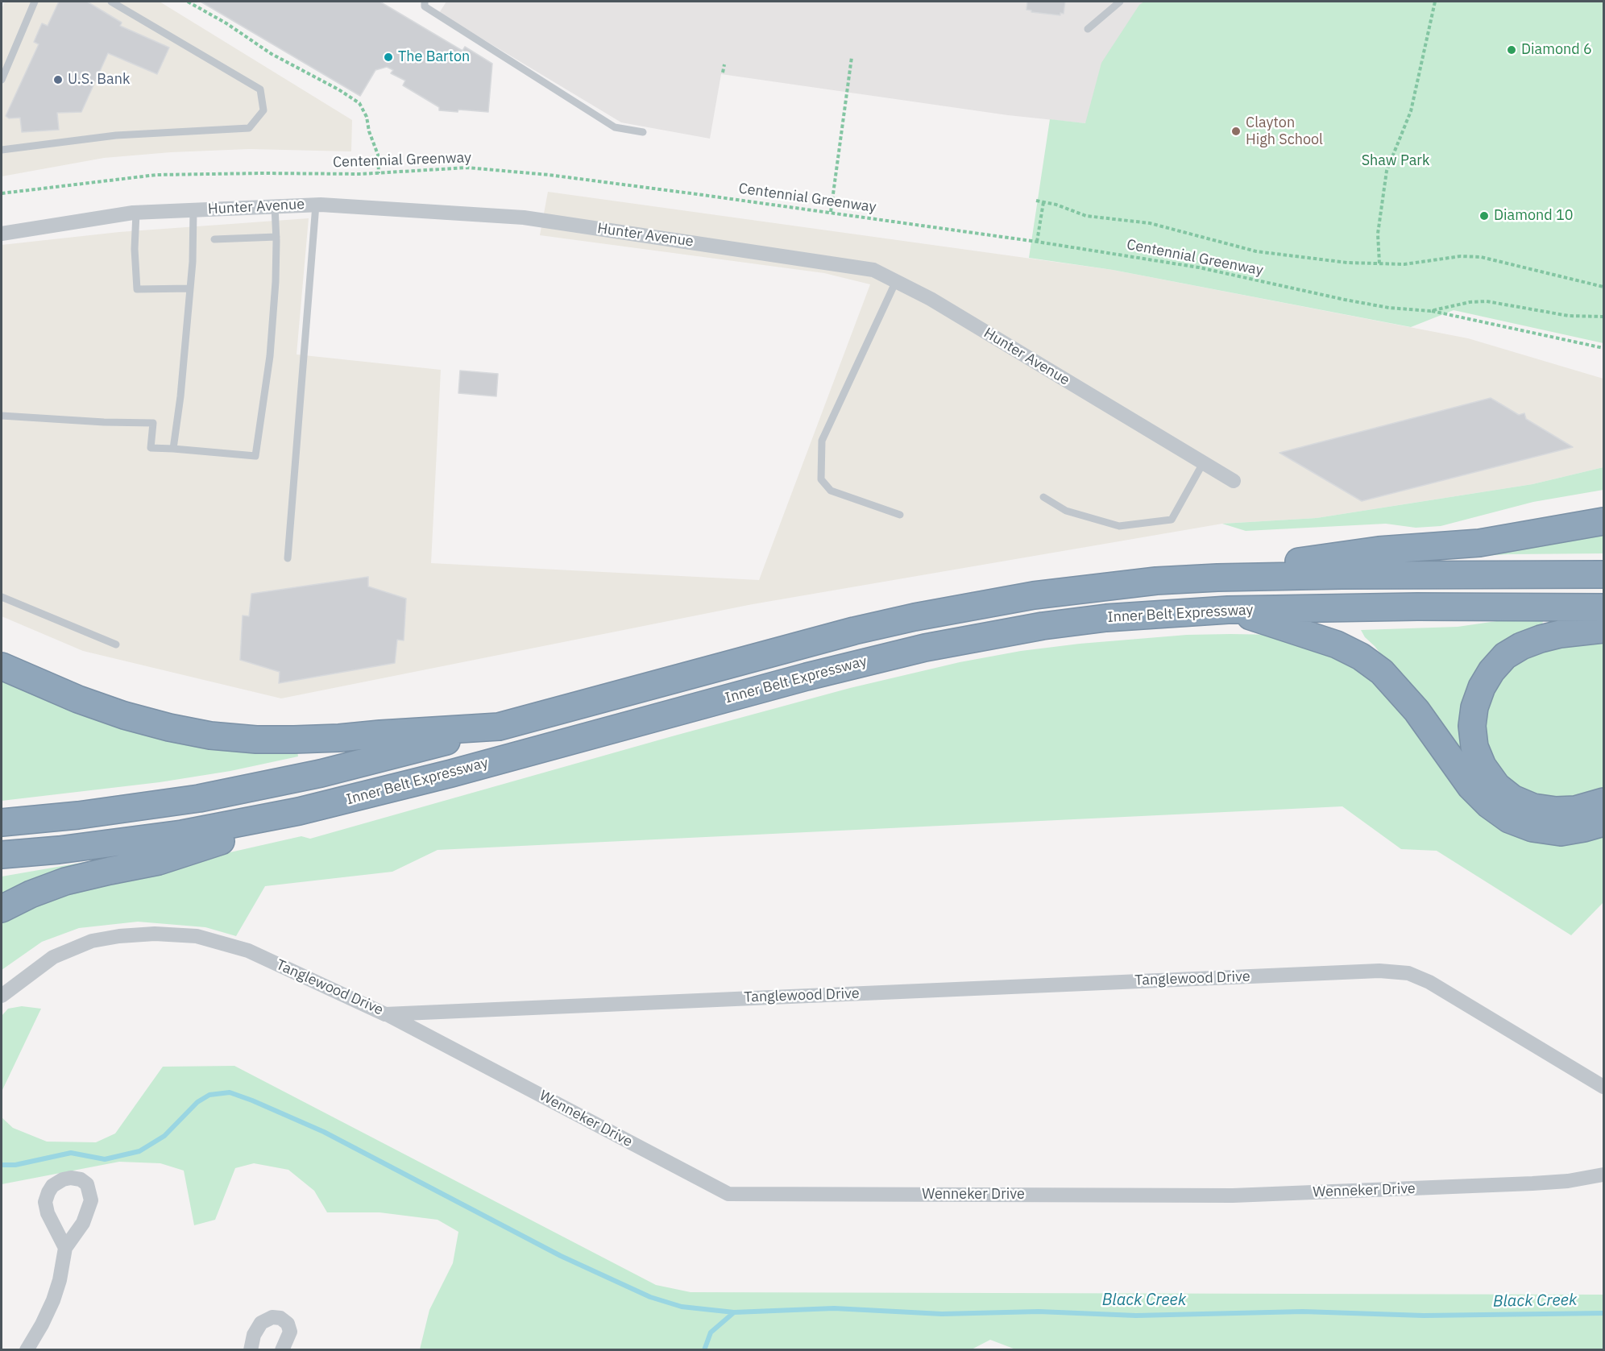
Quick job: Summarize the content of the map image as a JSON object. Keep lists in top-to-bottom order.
{
  "streets": {
    "highway": ["Inner Belt Expressway"],
    "street": ["Hunter Avenue", "Tanglewood Drive", "Wenneker Drive"],
    "path": ["Centennial Greenway"]
  },
  "crossings": [
    ["Tanglewood Drive", "Wenneker Drive"]
  ],
  "water": ["Black Creek"],
  "parks": ["Shaw Park"],
  "places": [
    "Diamond 6",
    "The Barton",
    "U.S. Bank",
    "Clayton High School",
    "Diamond 10"
  ]
}
